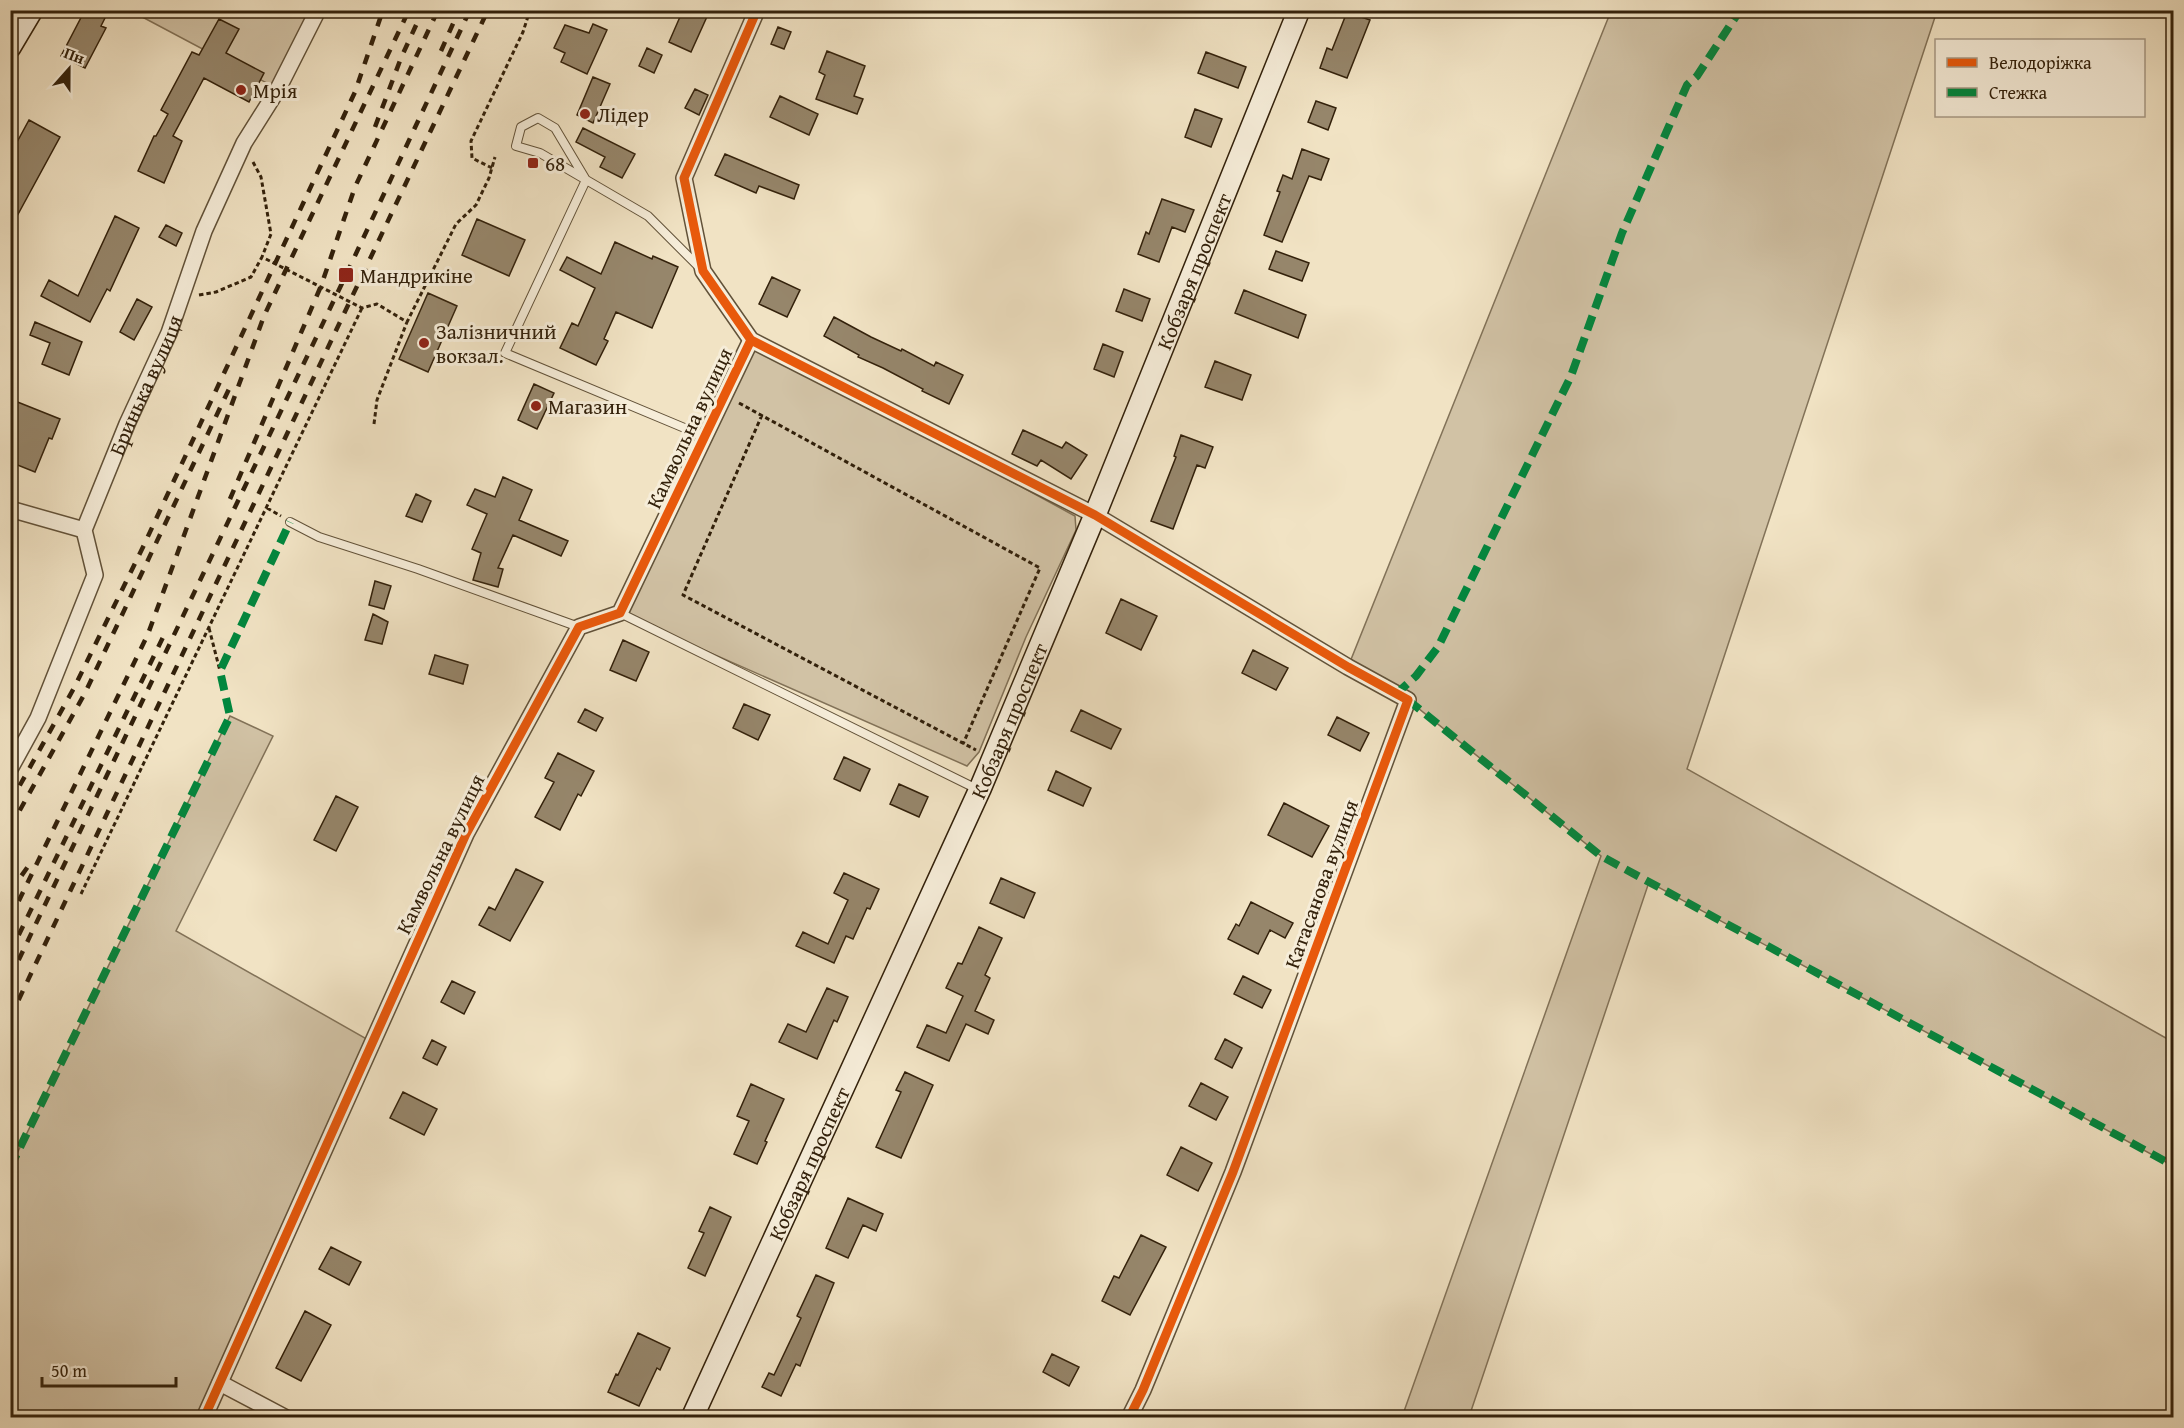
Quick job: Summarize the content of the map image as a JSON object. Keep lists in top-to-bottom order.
{
  "streets": {
    "main road": ["Кобзаря проспект"],
    "street": ["Бринька вулиця", "Камвольна вулиця", "Катасанова вулиця"]
  },
  "crossings": [
    ["Кобзаря проспект", "Камвольна вулиця"],
    ["Кобзаря проспект", "Катасанова вулиця"],
    ["Камвольна вулиця", "Катасанова вулиця"]
  ],
  "places": {
    "other": [
      "Мрія",
      "Лідер",
      "Залізничний вокзал.",
      "Магазин"
    ],
    "transit": ["68", "Мандрикіне"]
  },
  "legend": ["Велодоріжка", "Стежка"],
  "scale_bar": "50 m",
  "north": "top"
}
